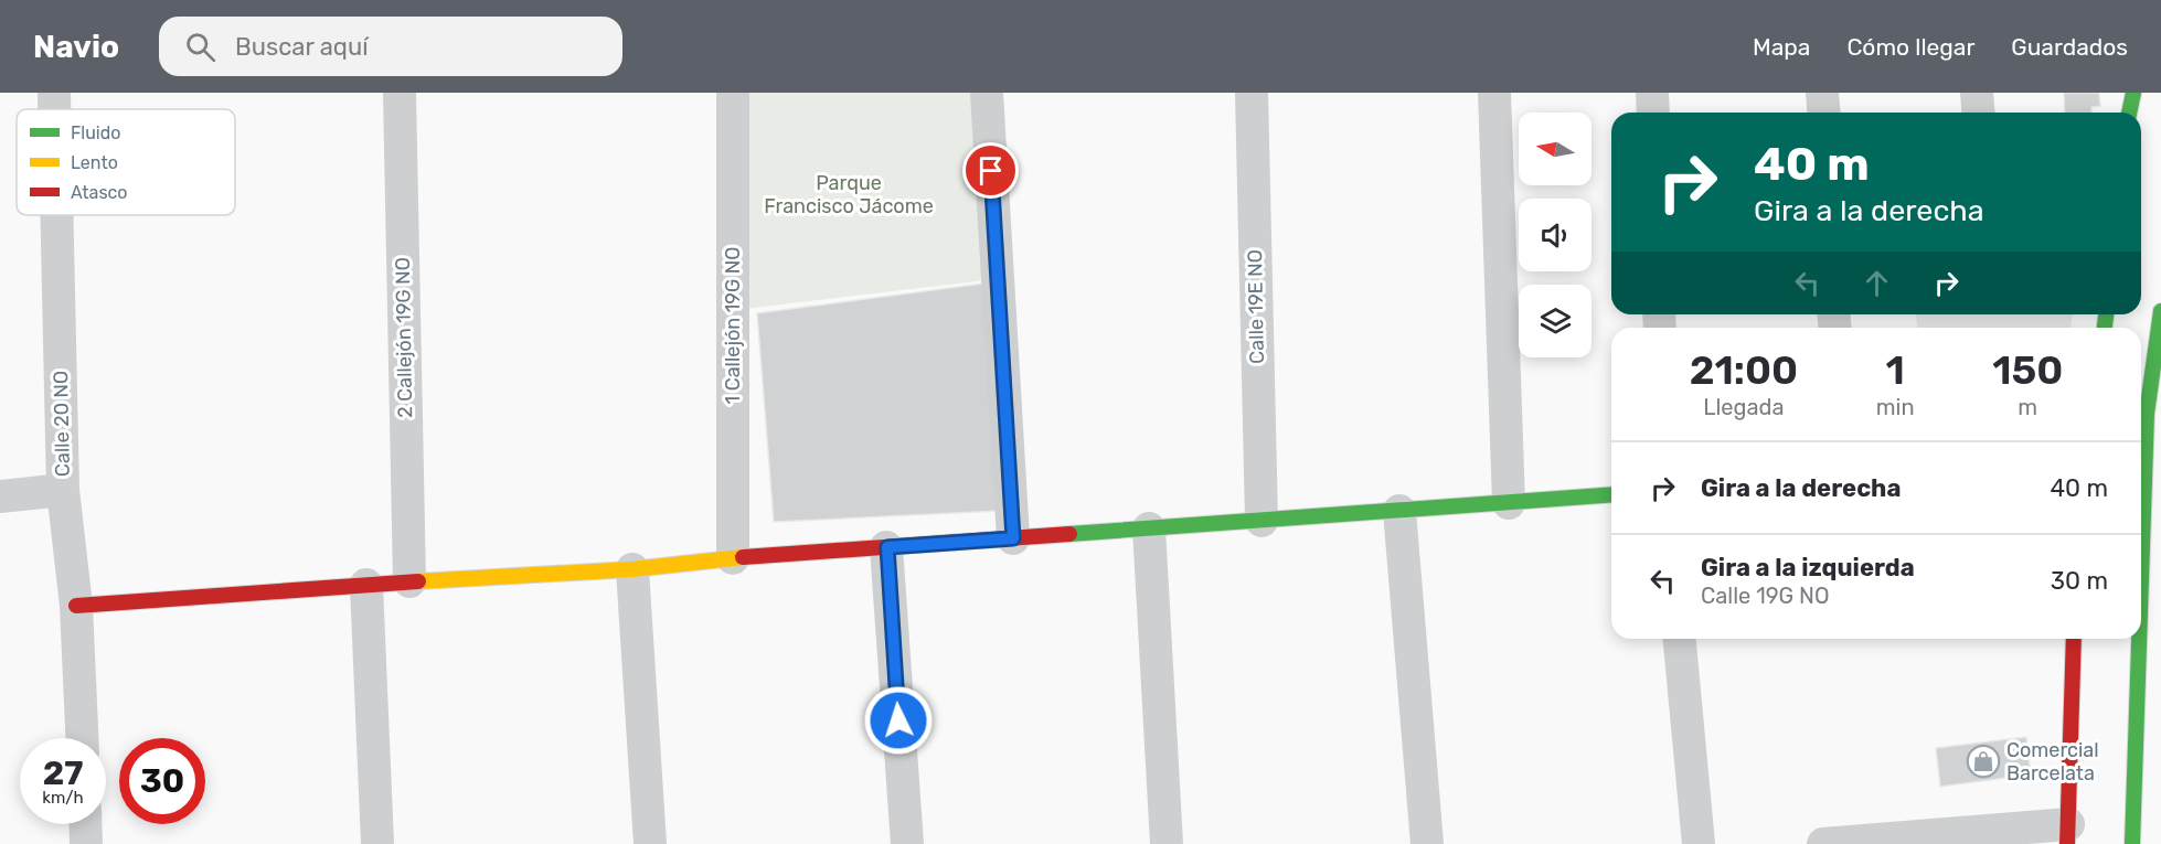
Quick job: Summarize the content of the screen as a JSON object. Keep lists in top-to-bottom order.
{
  "streets": {
    "street": [
      "Calle 19E NO",
      "1 Callejón 19G NO",
      "2 Callejón 19G NO",
      "Calle 20 NO"
    ]
  },
  "parks": ["Parque Francisco Jácome"],
  "places": {
    "shop": ["Comercial Barcelata"]
  },
  "legend": ["Fluido", "Lento", "Atasco"],
  "north": "left",
  "page": {
    "header": "Navio",
    "search": "Buscar aquí",
    "nav": ["Mapa", "Cómo llegar", "Guardados"],
    "turn": ["40 m", "Gira a la derecha"],
    "eta": [
      "21:00",
      "Llegada",
      "1",
      "min",
      "150",
      "m"
    ],
    "list": [
      {
        "name": "Gira a la derecha",
        "value": "40 m"
      },
      {
        "name": "Gira a la izquierda",
        "note": "Calle 19G NO",
        "value": "30 m"
      }
    ],
    "speed": "27 km/h",
    "limit": "30"
  }
}
